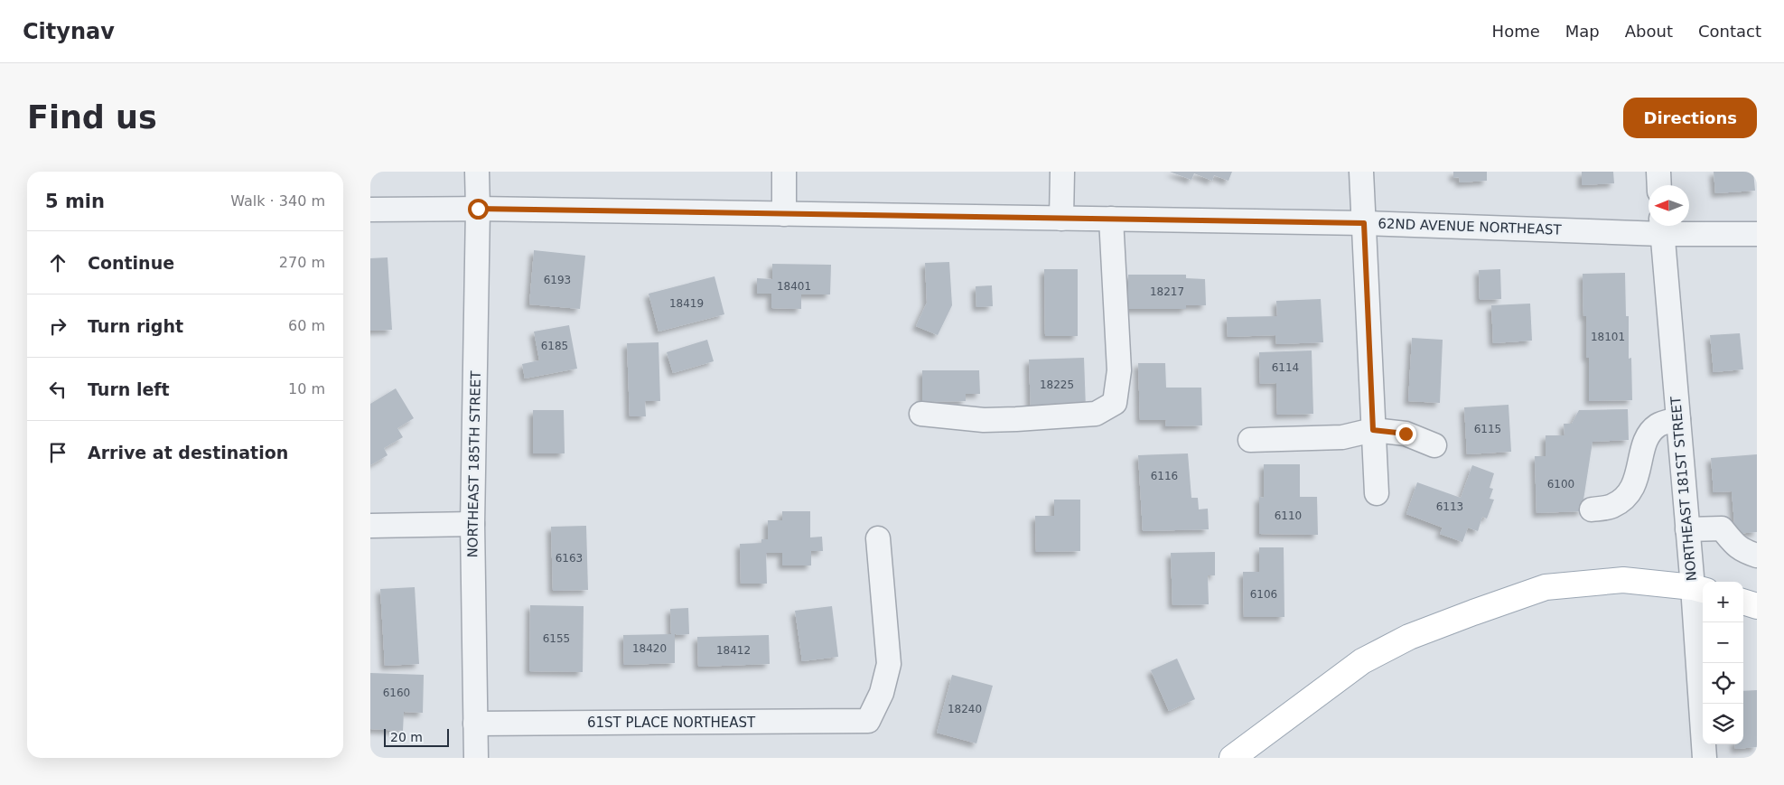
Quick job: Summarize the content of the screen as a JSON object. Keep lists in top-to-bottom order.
{
  "streets": {
    "street": [
      "62ND AVENUE NORTHEAST",
      "NORTHEAST 185TH STREET",
      "NORTHEAST 181ST STREET",
      "61ST PLACE NORTHEAST"
    ]
  },
  "crossings": [
    ["62ND AVENUE NORTHEAST", "NORTHEAST 185TH STREET"],
    ["62ND AVENUE NORTHEAST", "NORTHEAST 181ST STREET"],
    ["NORTHEAST 185TH STREET", "61ST PLACE NORTHEAST"]
  ],
  "house_numbers": [
    "6193",
    "18401",
    "18217",
    "18419",
    "18101",
    "6185",
    "6114",
    "18225",
    "6115",
    "6116",
    "6100",
    "6113",
    "6110",
    "6163",
    "6106",
    "6155",
    "18420",
    "18412",
    "6160",
    "18240"
  ],
  "scale_bar": "20 m",
  "north": "left",
  "page": {
    "header": "Citynav",
    "nav": [
      "Home",
      "Map",
      "About",
      "Contact"
    ],
    "buttons": "Directions",
    "title": "Find us",
    "heading": ["5 min", "Walk · 340 m"],
    "list": [
      ["Continue", "270 m"],
      ["Turn right", "60 m"],
      ["Turn left", "10 m"],
      "Arrive at destination"
    ],
    "map_buttons": ["+", "−"],
    "scale": "20 m"
  }
}
